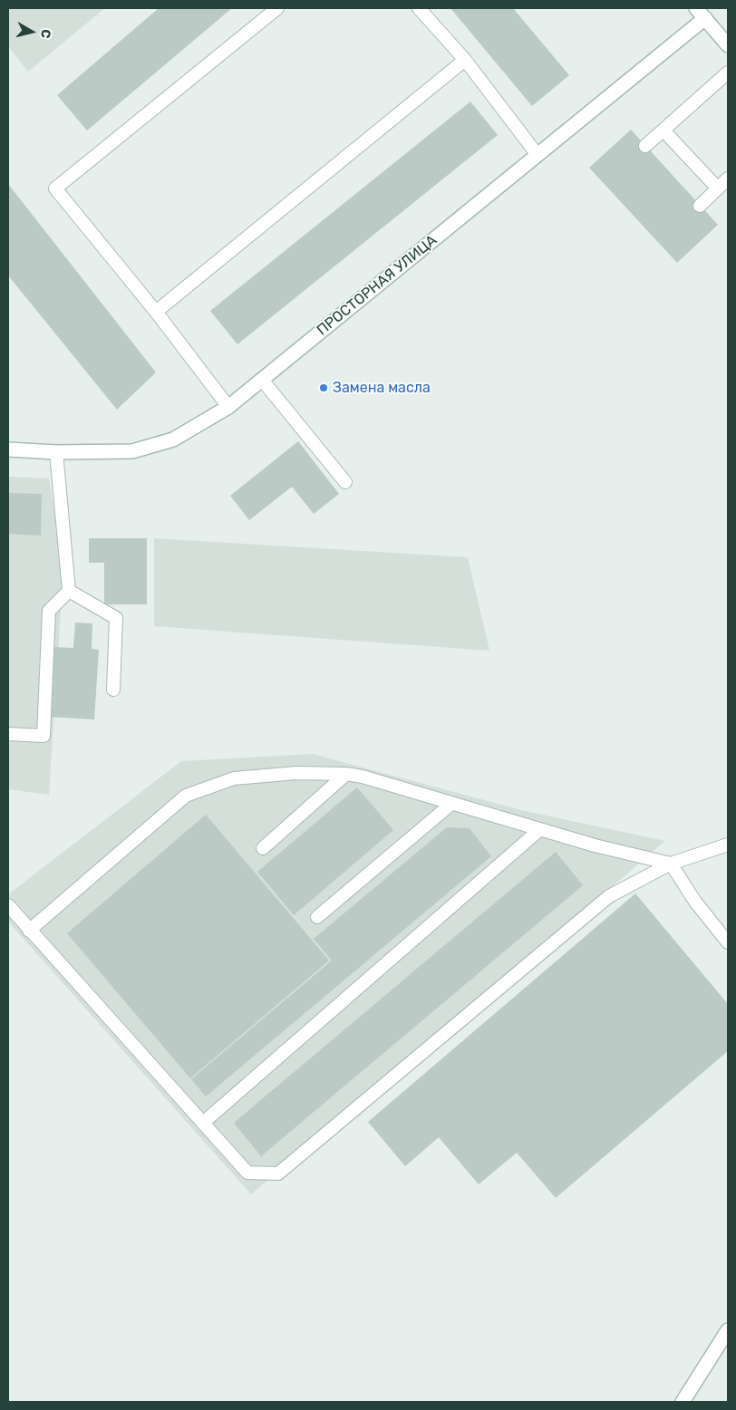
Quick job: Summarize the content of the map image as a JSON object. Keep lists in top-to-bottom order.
{
  "streets": {
    "street": ["ПРОСТОРНАЯ УЛИЦА"]
  },
  "places": ["Замена масла"],
  "north": "right"
}
